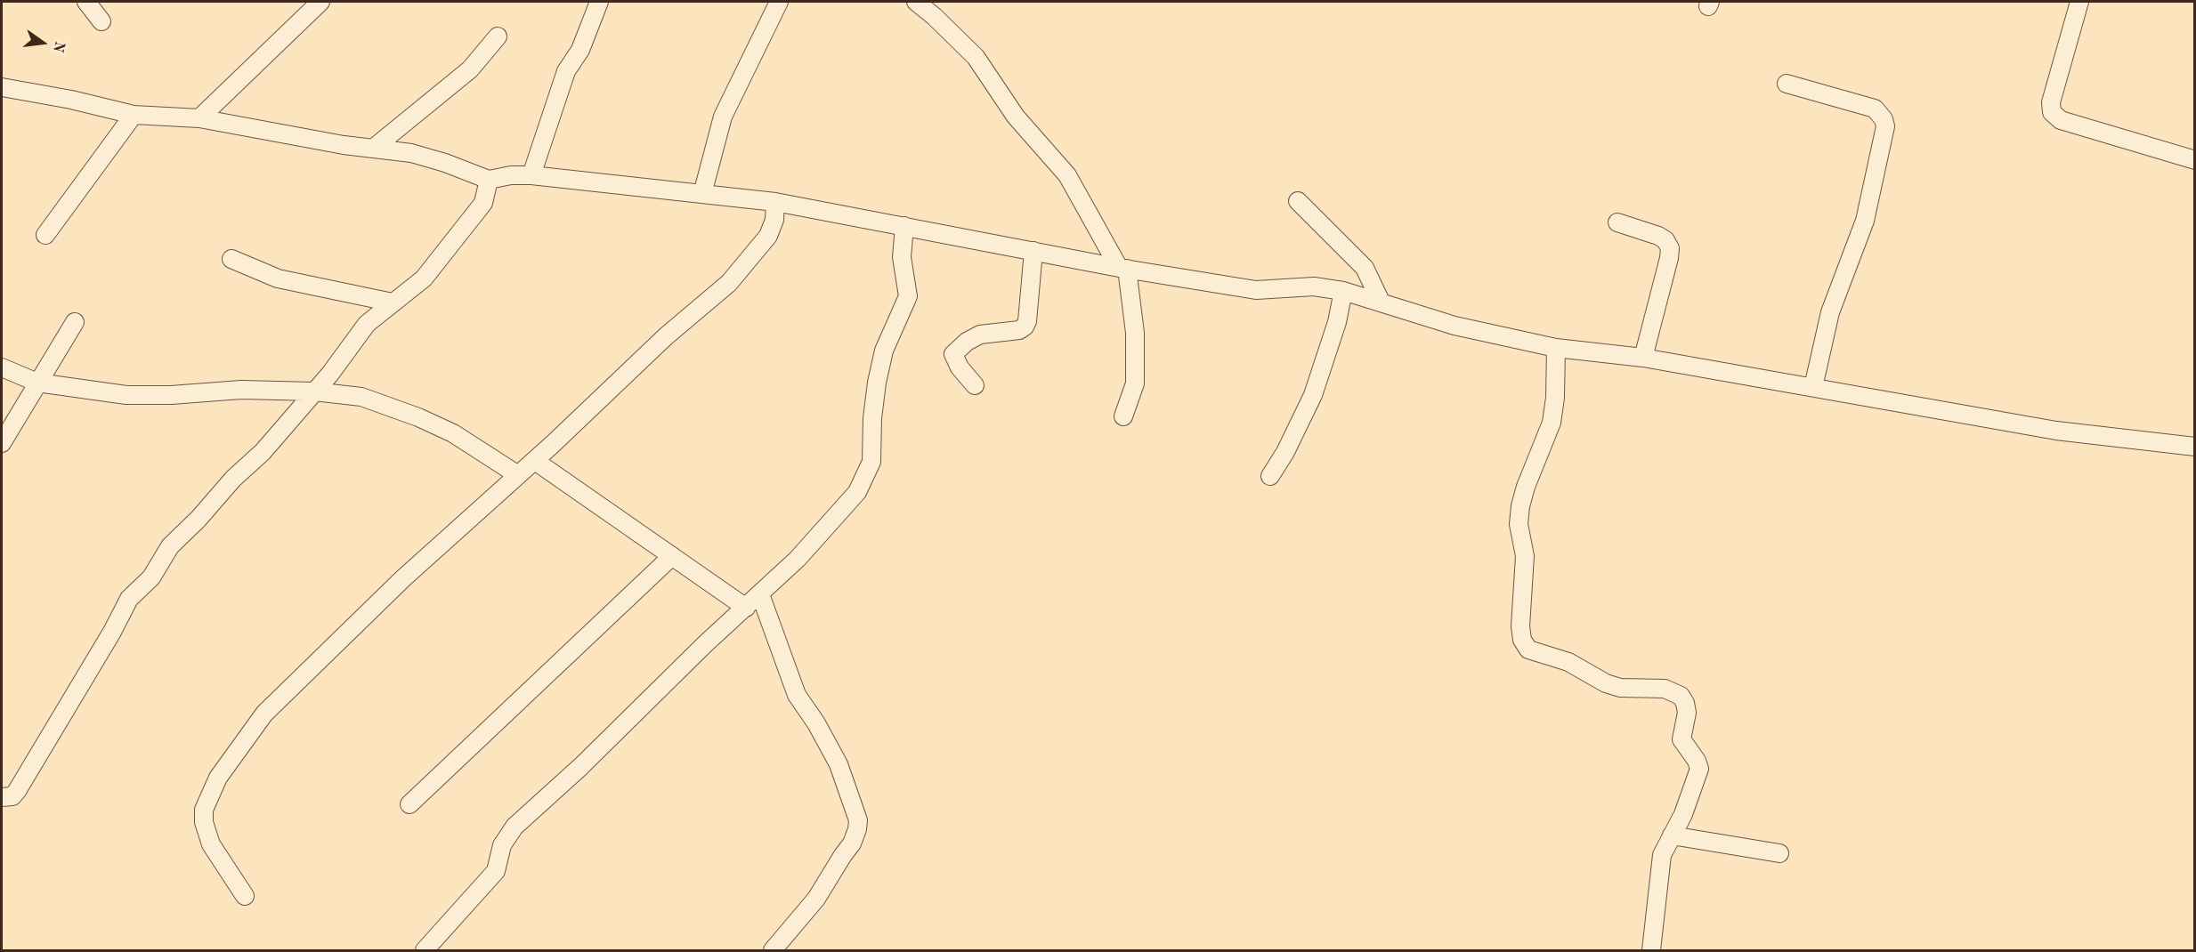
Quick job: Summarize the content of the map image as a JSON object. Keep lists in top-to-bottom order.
{
  "north": "right"
}
